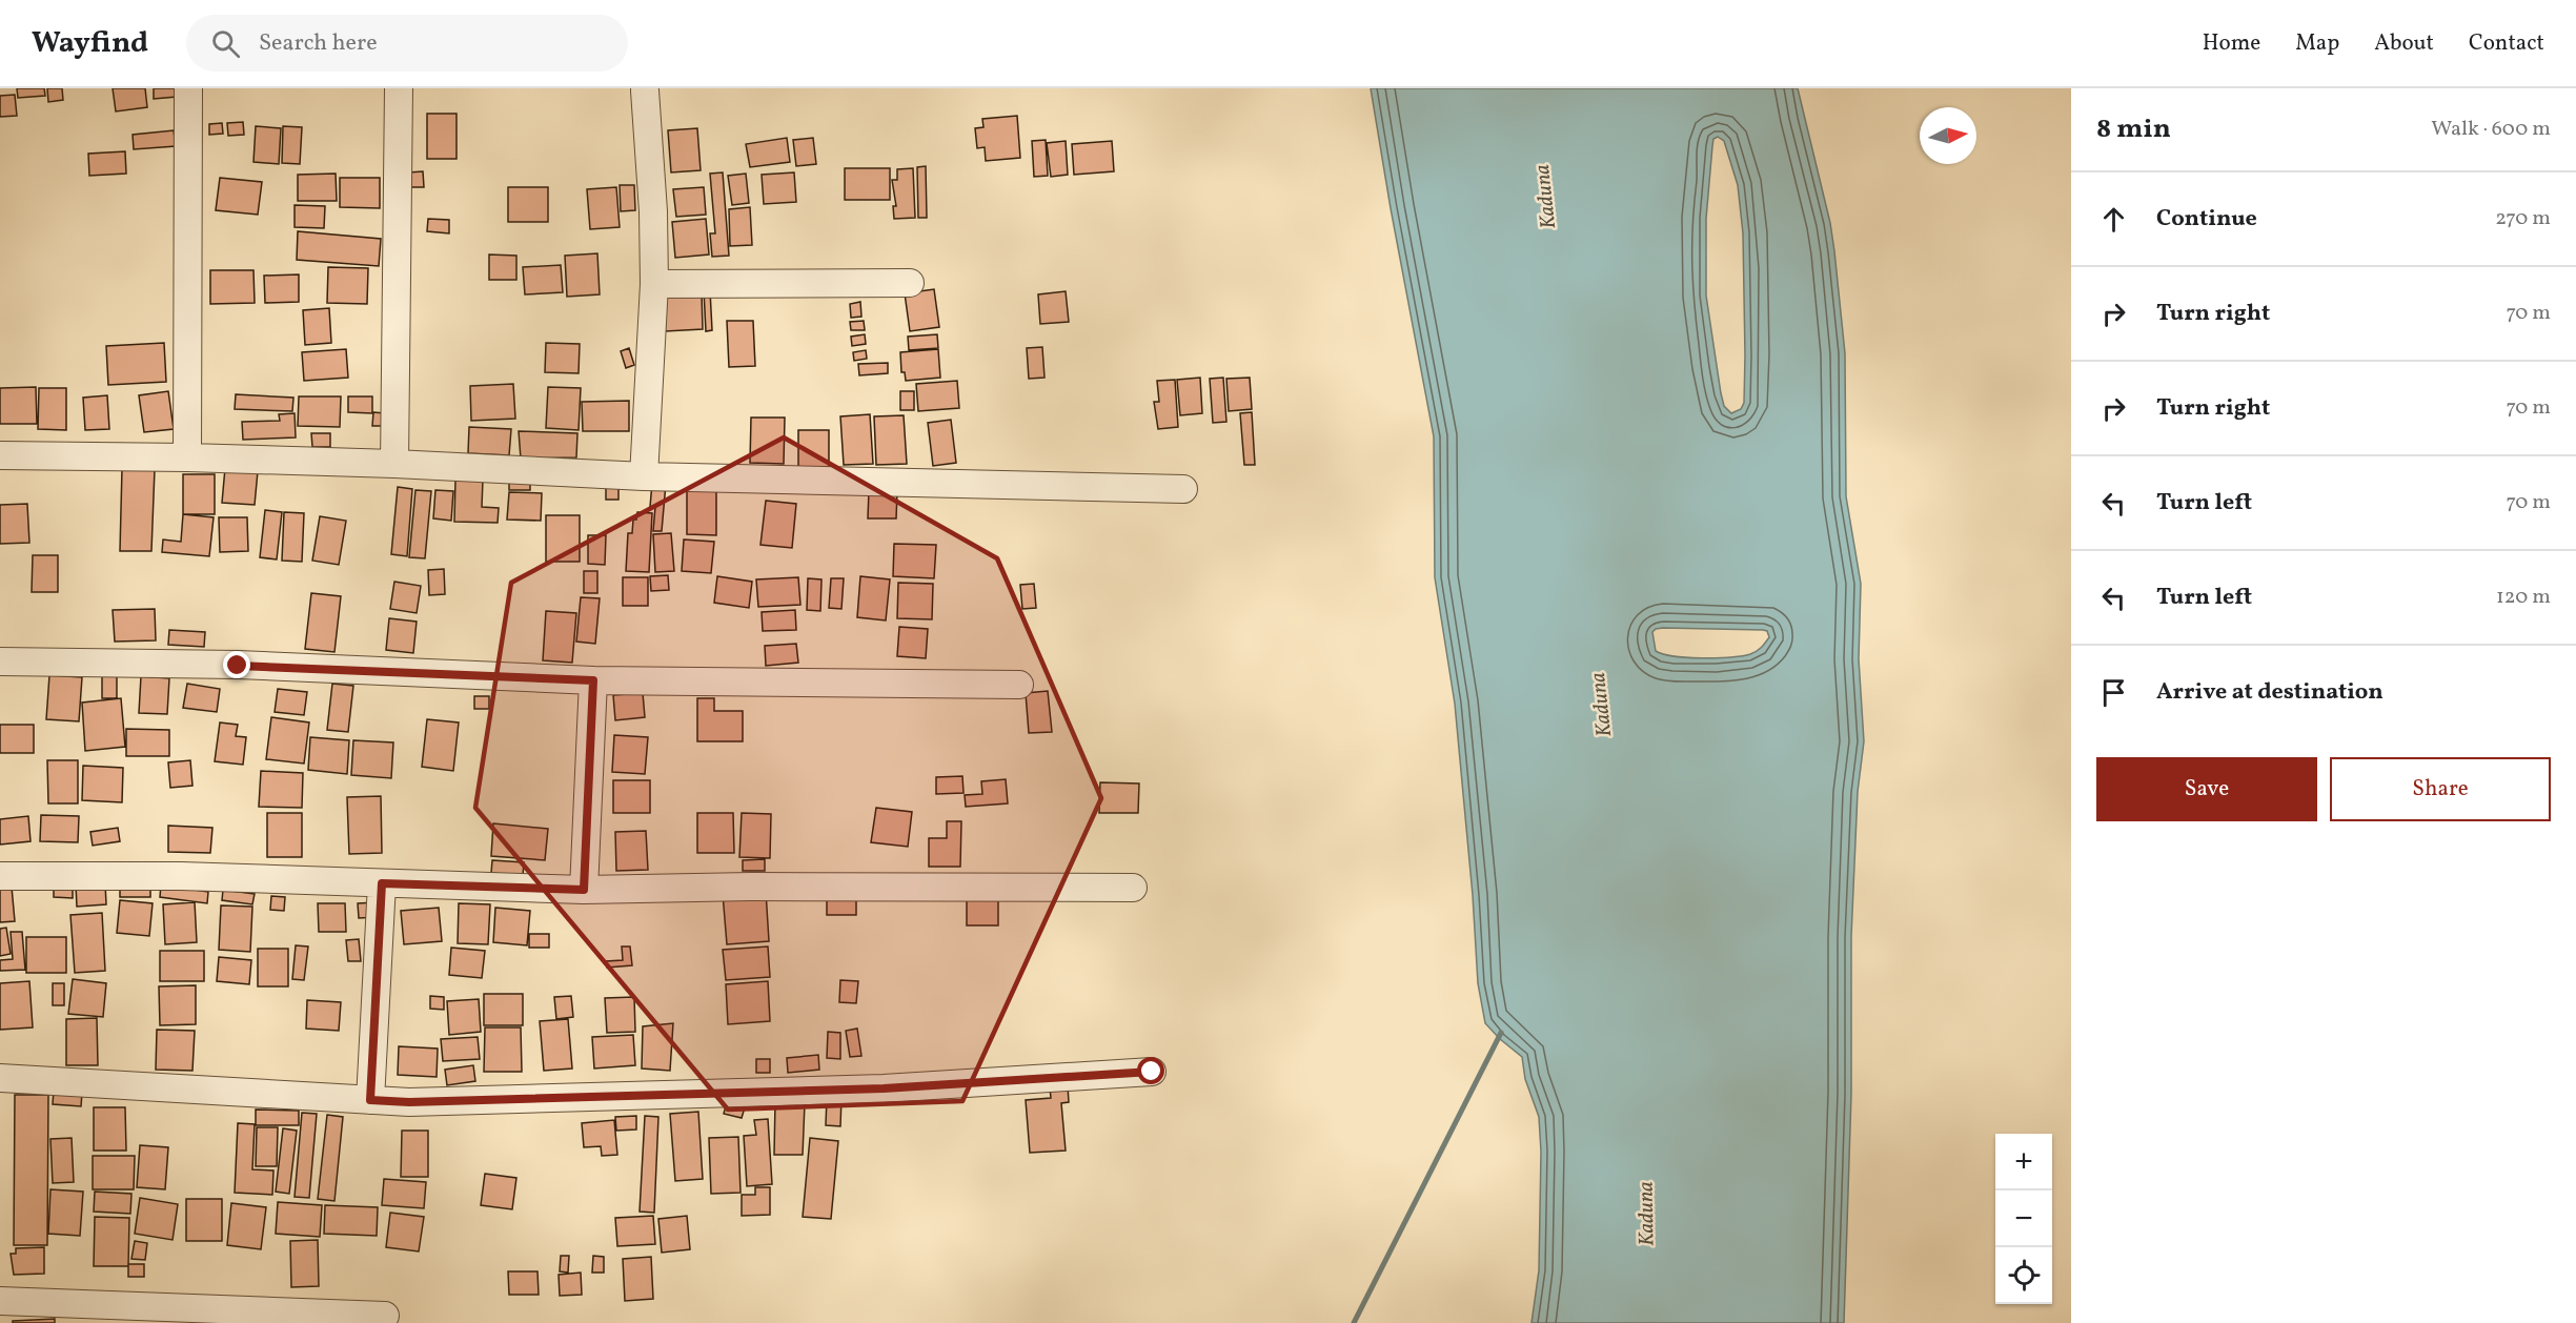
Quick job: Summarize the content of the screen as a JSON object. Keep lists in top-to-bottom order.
{
  "water": ["Kaduna"],
  "north": "right",
  "page": {
    "header": "Wayfind",
    "search": "Search here",
    "nav": [
      "Home",
      "Map",
      "About",
      "Contact"
    ],
    "heading": ["8 min", "Walk · 600 m"],
    "list": [
      ["Continue", "270 m"],
      ["Turn right", "70 m"],
      ["Turn right", "70 m"],
      ["Turn left", "70 m"],
      ["Turn left", "120 m"],
      "Arrive at destination"
    ],
    "buttons": ["Save", "Share"],
    "map_buttons": ["+", "−"]
  }
}
